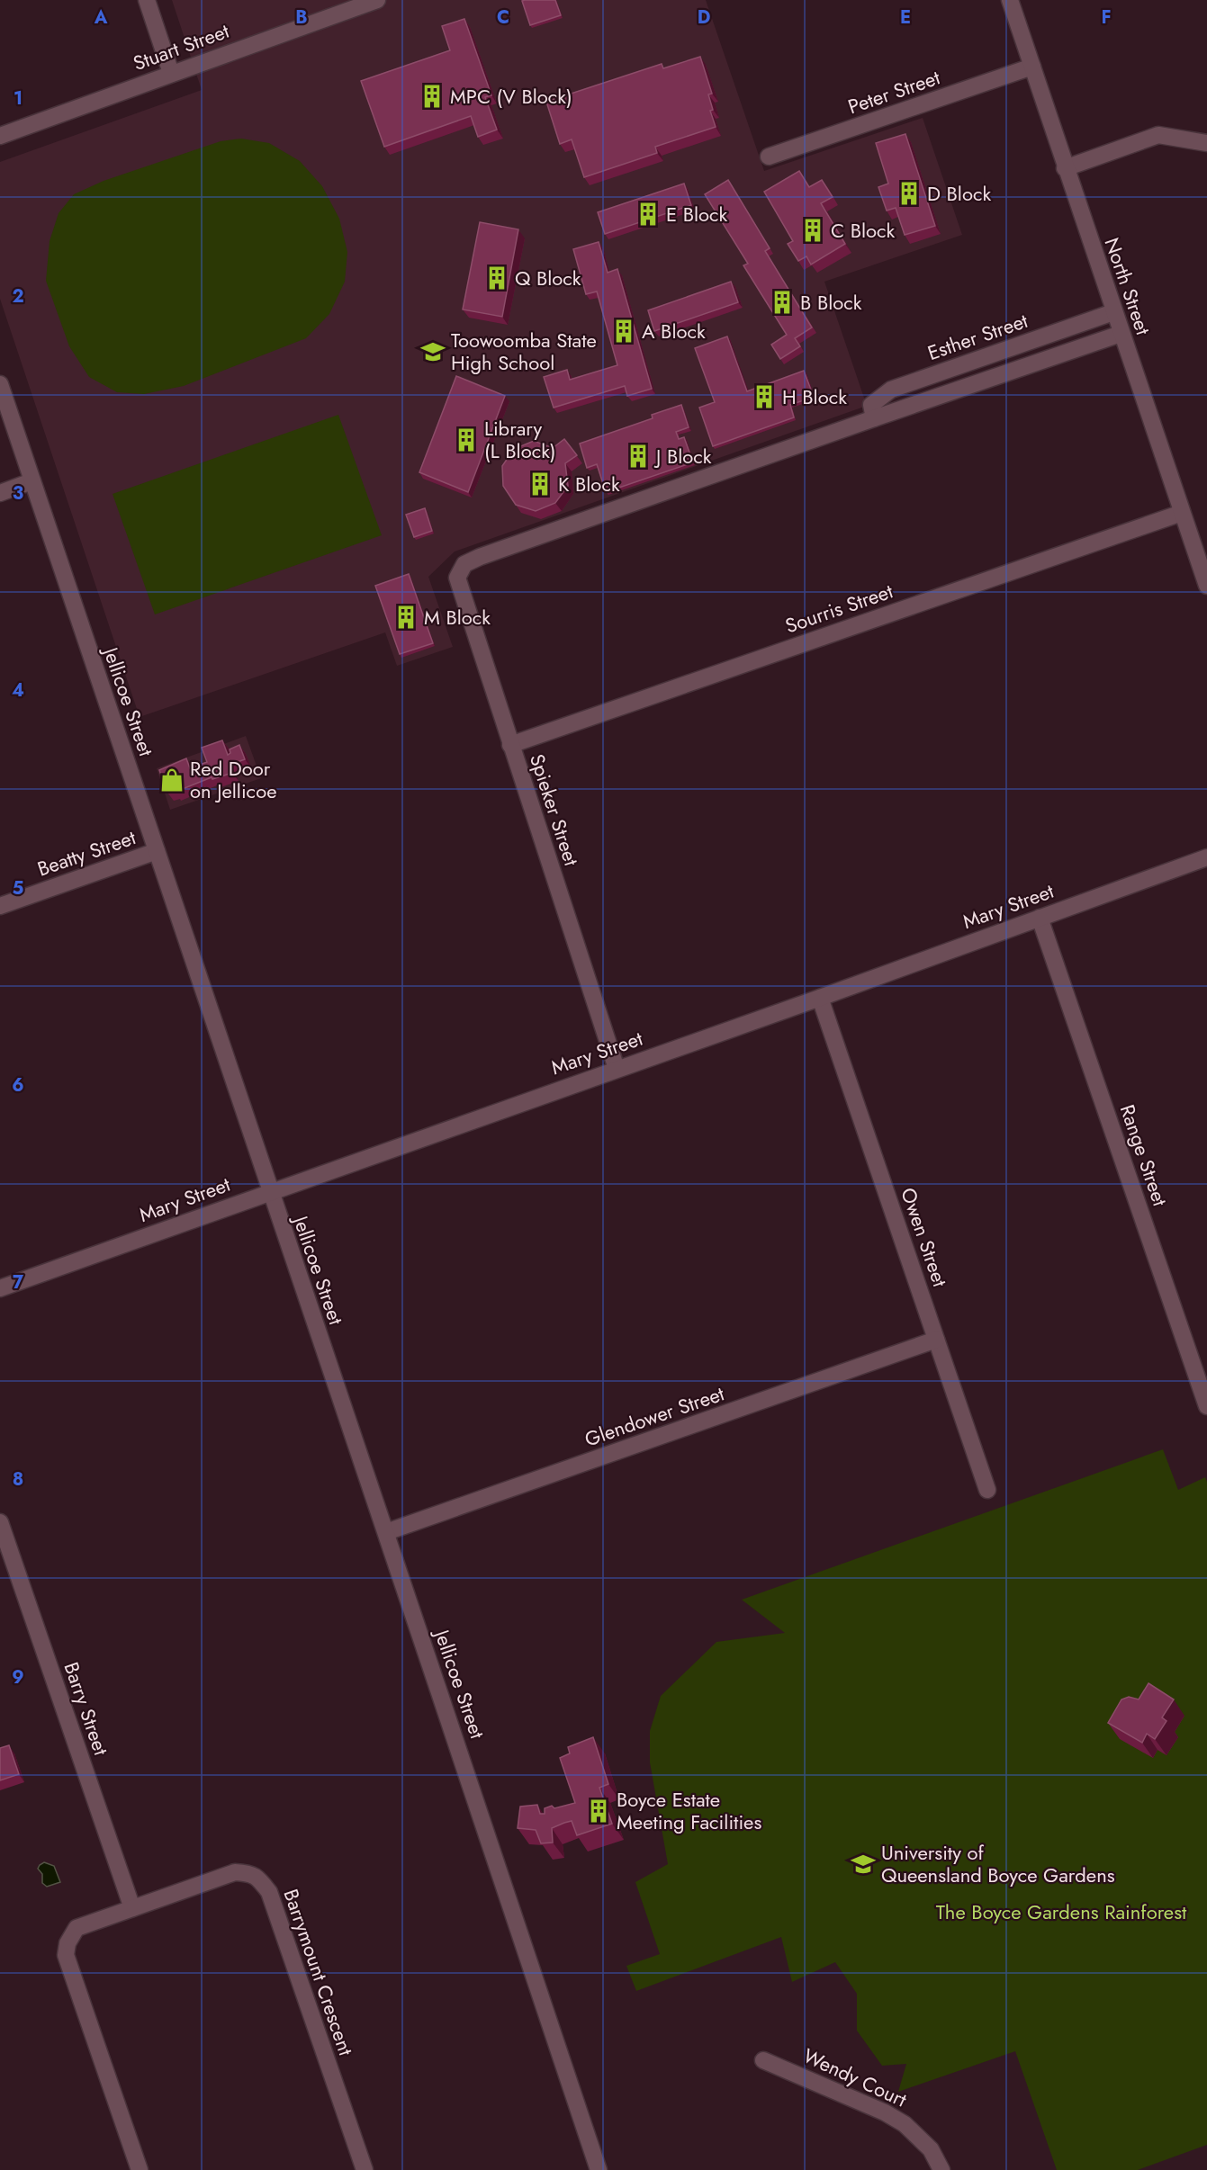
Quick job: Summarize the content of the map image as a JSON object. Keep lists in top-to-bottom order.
{
  "streets": {
    "street": [
      "Stuart Street",
      "Peter Street",
      "North Street",
      "Esther Street",
      "Sourris Street",
      "Jellicoe Street",
      "Spieker Street",
      "Beatty Street",
      "Mary Street",
      "Range Street",
      "Owen Street",
      "Glendower Street",
      "Barry Street",
      "Barrymount Crescent",
      "Wendy Court"
    ]
  },
  "crossings": [
    ["Peter Street", "North Street"],
    ["North Street", "Esther Street"],
    ["North Street", "Sourris Street"],
    ["Esther Street", "Spieker Street"],
    ["Sourris Street", "Spieker Street"],
    ["Jellicoe Street", "Beatty Street"],
    ["Jellicoe Street", "Mary Street"],
    ["Jellicoe Street", "Glendower Street"],
    ["Spieker Street", "Mary Street"],
    ["Mary Street", "Range Street"],
    ["Mary Street", "Owen Street"],
    ["Owen Street", "Glendower Street"],
    ["Barry Street", "Barrymount Crescent"]
  ],
  "parks": ["The Boyce Gardens Rainforest"],
  "places": {
    "building": [
      "MPC (V Block)",
      "D Block",
      "E Block",
      "C Block",
      "Q Block",
      "B Block",
      "A Block",
      "H Block",
      "Library (L Block)",
      "J Block",
      "K Block",
      "M Block",
      "Boyce Estate Meeting Facilities"
    ],
    "school or university": ["Toowoomba State High School", "University of Queensland Boyce Gardens"],
    "shop": ["Red Door on Jellicoe"]
  },
  "grid": {
    "columns": [
      "A",
      "B",
      "C",
      "D",
      "E",
      "F"
    ],
    "rows": [
      "1",
      "2",
      "3",
      "4",
      "5",
      "6",
      "7",
      "8",
      "9"
    ]
  }
}
